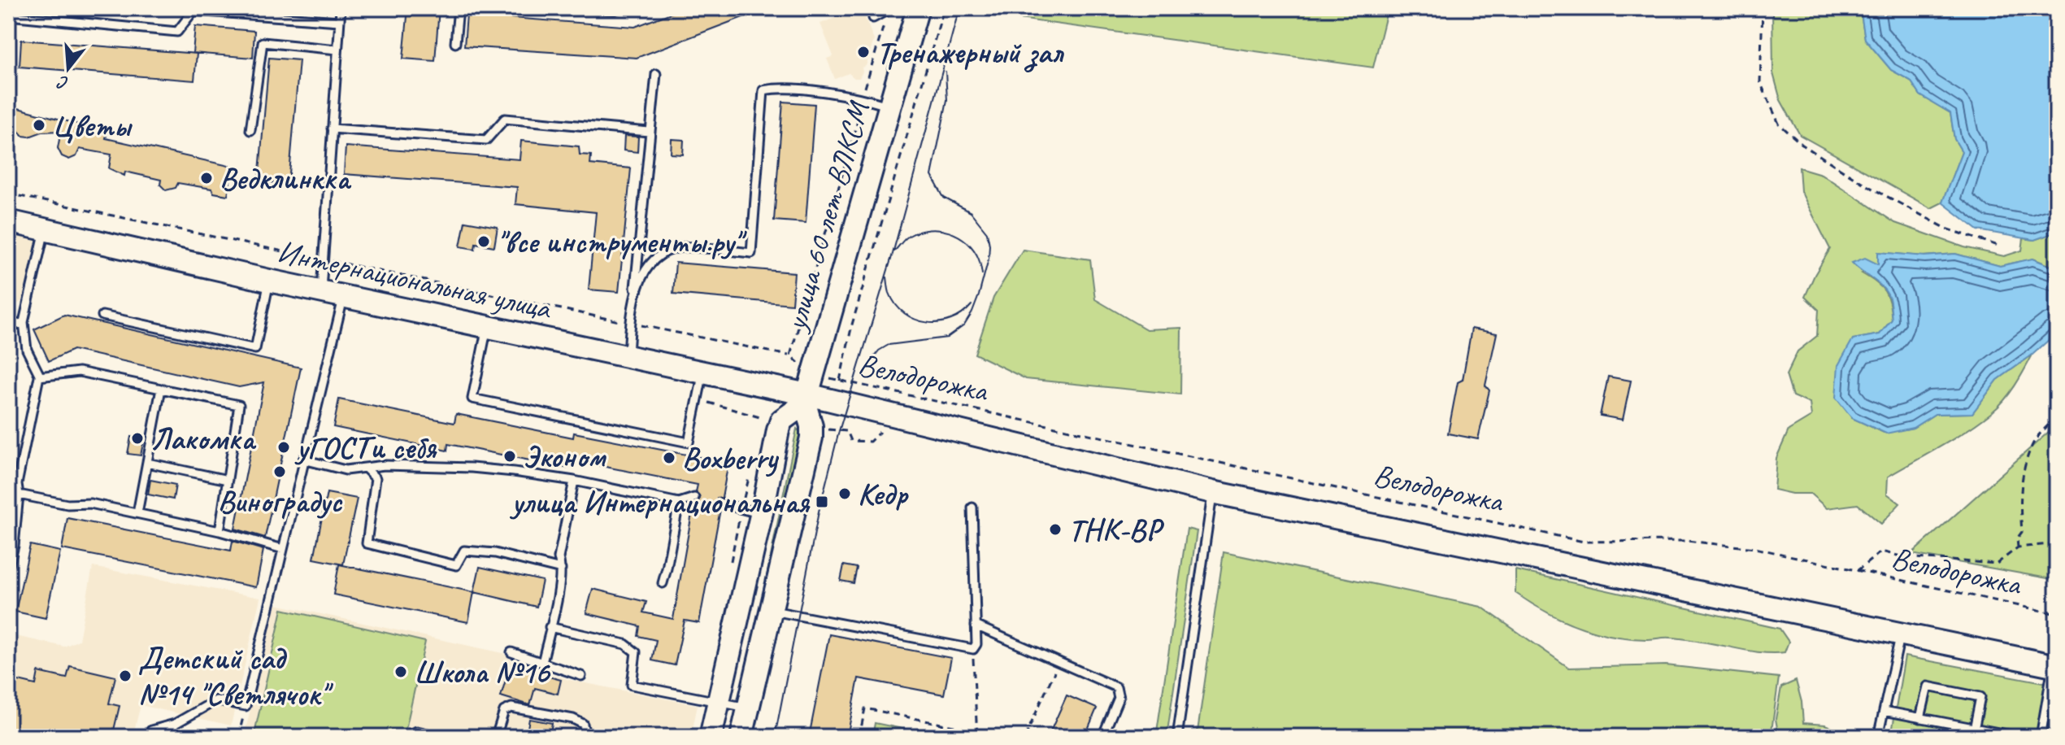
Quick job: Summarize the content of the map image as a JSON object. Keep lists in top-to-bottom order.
{
  "streets": {
    "main road": ["улица 60 лет ВЛКСМ", "Интернациональная улица"],
    "path": ["Велодорожка"]
  },
  "crossings": [
    ["улица 60 лет ВЛКСМ", "Интернациональная улица"],
    ["улица 60 лет ВЛКСМ", "Велодорожка"]
  ],
  "places": {
    "other": [
      "Тренажерный зал",
      "Цветы",
      "Ведклинкка",
      "\"все инструменты.ру\"",
      "Лакомка",
      "уГОСТи себя",
      "Эконом",
      "Boxberry",
      "Виноградус",
      "Кедр",
      "ТНК-ВР",
      "Школа №16",
      "Детский сад №14 \"Светлячок\""
    ],
    "transit": ["улица Интернациональная"]
  },
  "north": "bottom"
}
